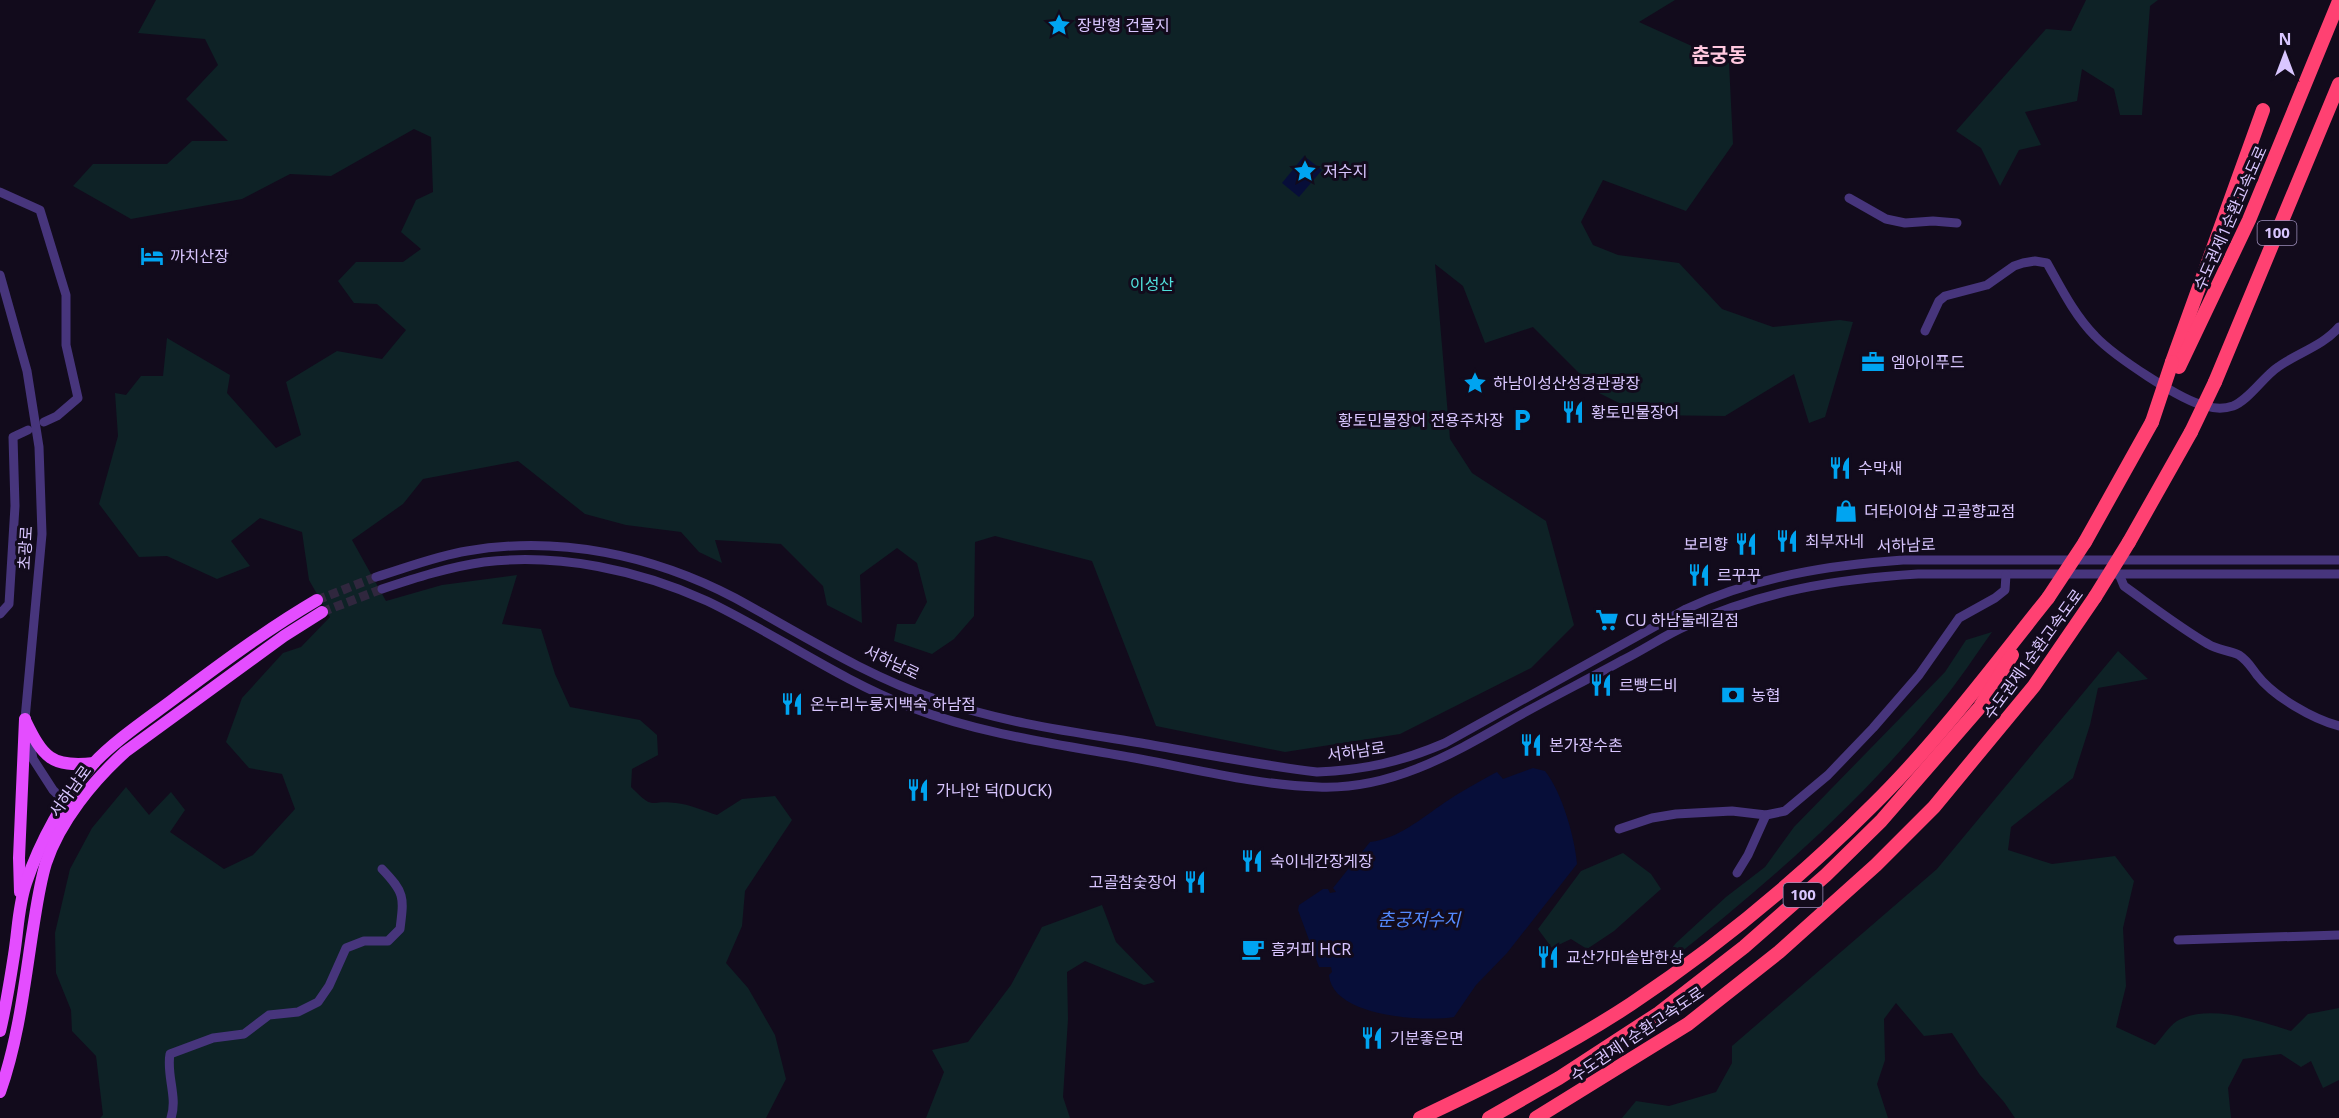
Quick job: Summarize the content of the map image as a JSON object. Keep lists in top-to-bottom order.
{
  "streets": {
    "highway": ["수도권제1순환고속도로", "100"],
    "main road": ["서하남로"],
    "street": ["초광로"]
  },
  "crossings": [
    ["서하남로", "초광로"]
  ],
  "districts": ["춘궁동"],
  "water": ["춘궁저수지"],
  "parks": ["이성산"],
  "places": {
    "place": ["장방형 건물지", "저수지", "하남이성산성경관광장"],
    "hotel": ["까치산장"],
    "office": ["엠아이푸드"],
    "restaurant": [
      "황토민물장어",
      "수막새",
      "최부자네",
      "보리향",
      "르꾸꾸",
      "르빵드비",
      "온누리누룽지백숙 하남점",
      "본가장수촌",
      "가나안 덕(DUCK)",
      "숙이네간장게장",
      "고골참숯장어",
      "교산가마솥밥한상",
      "기분좋은면"
    ],
    "parking": ["황토민물장어 전용주차장"],
    "shop": ["더타이어샵 고골향교점"],
    "supermarket": ["CU 하남둘레길점"],
    "bank": ["농협"],
    "cafe": ["흠커피 HCR"]
  },
  "north": "top"
}
